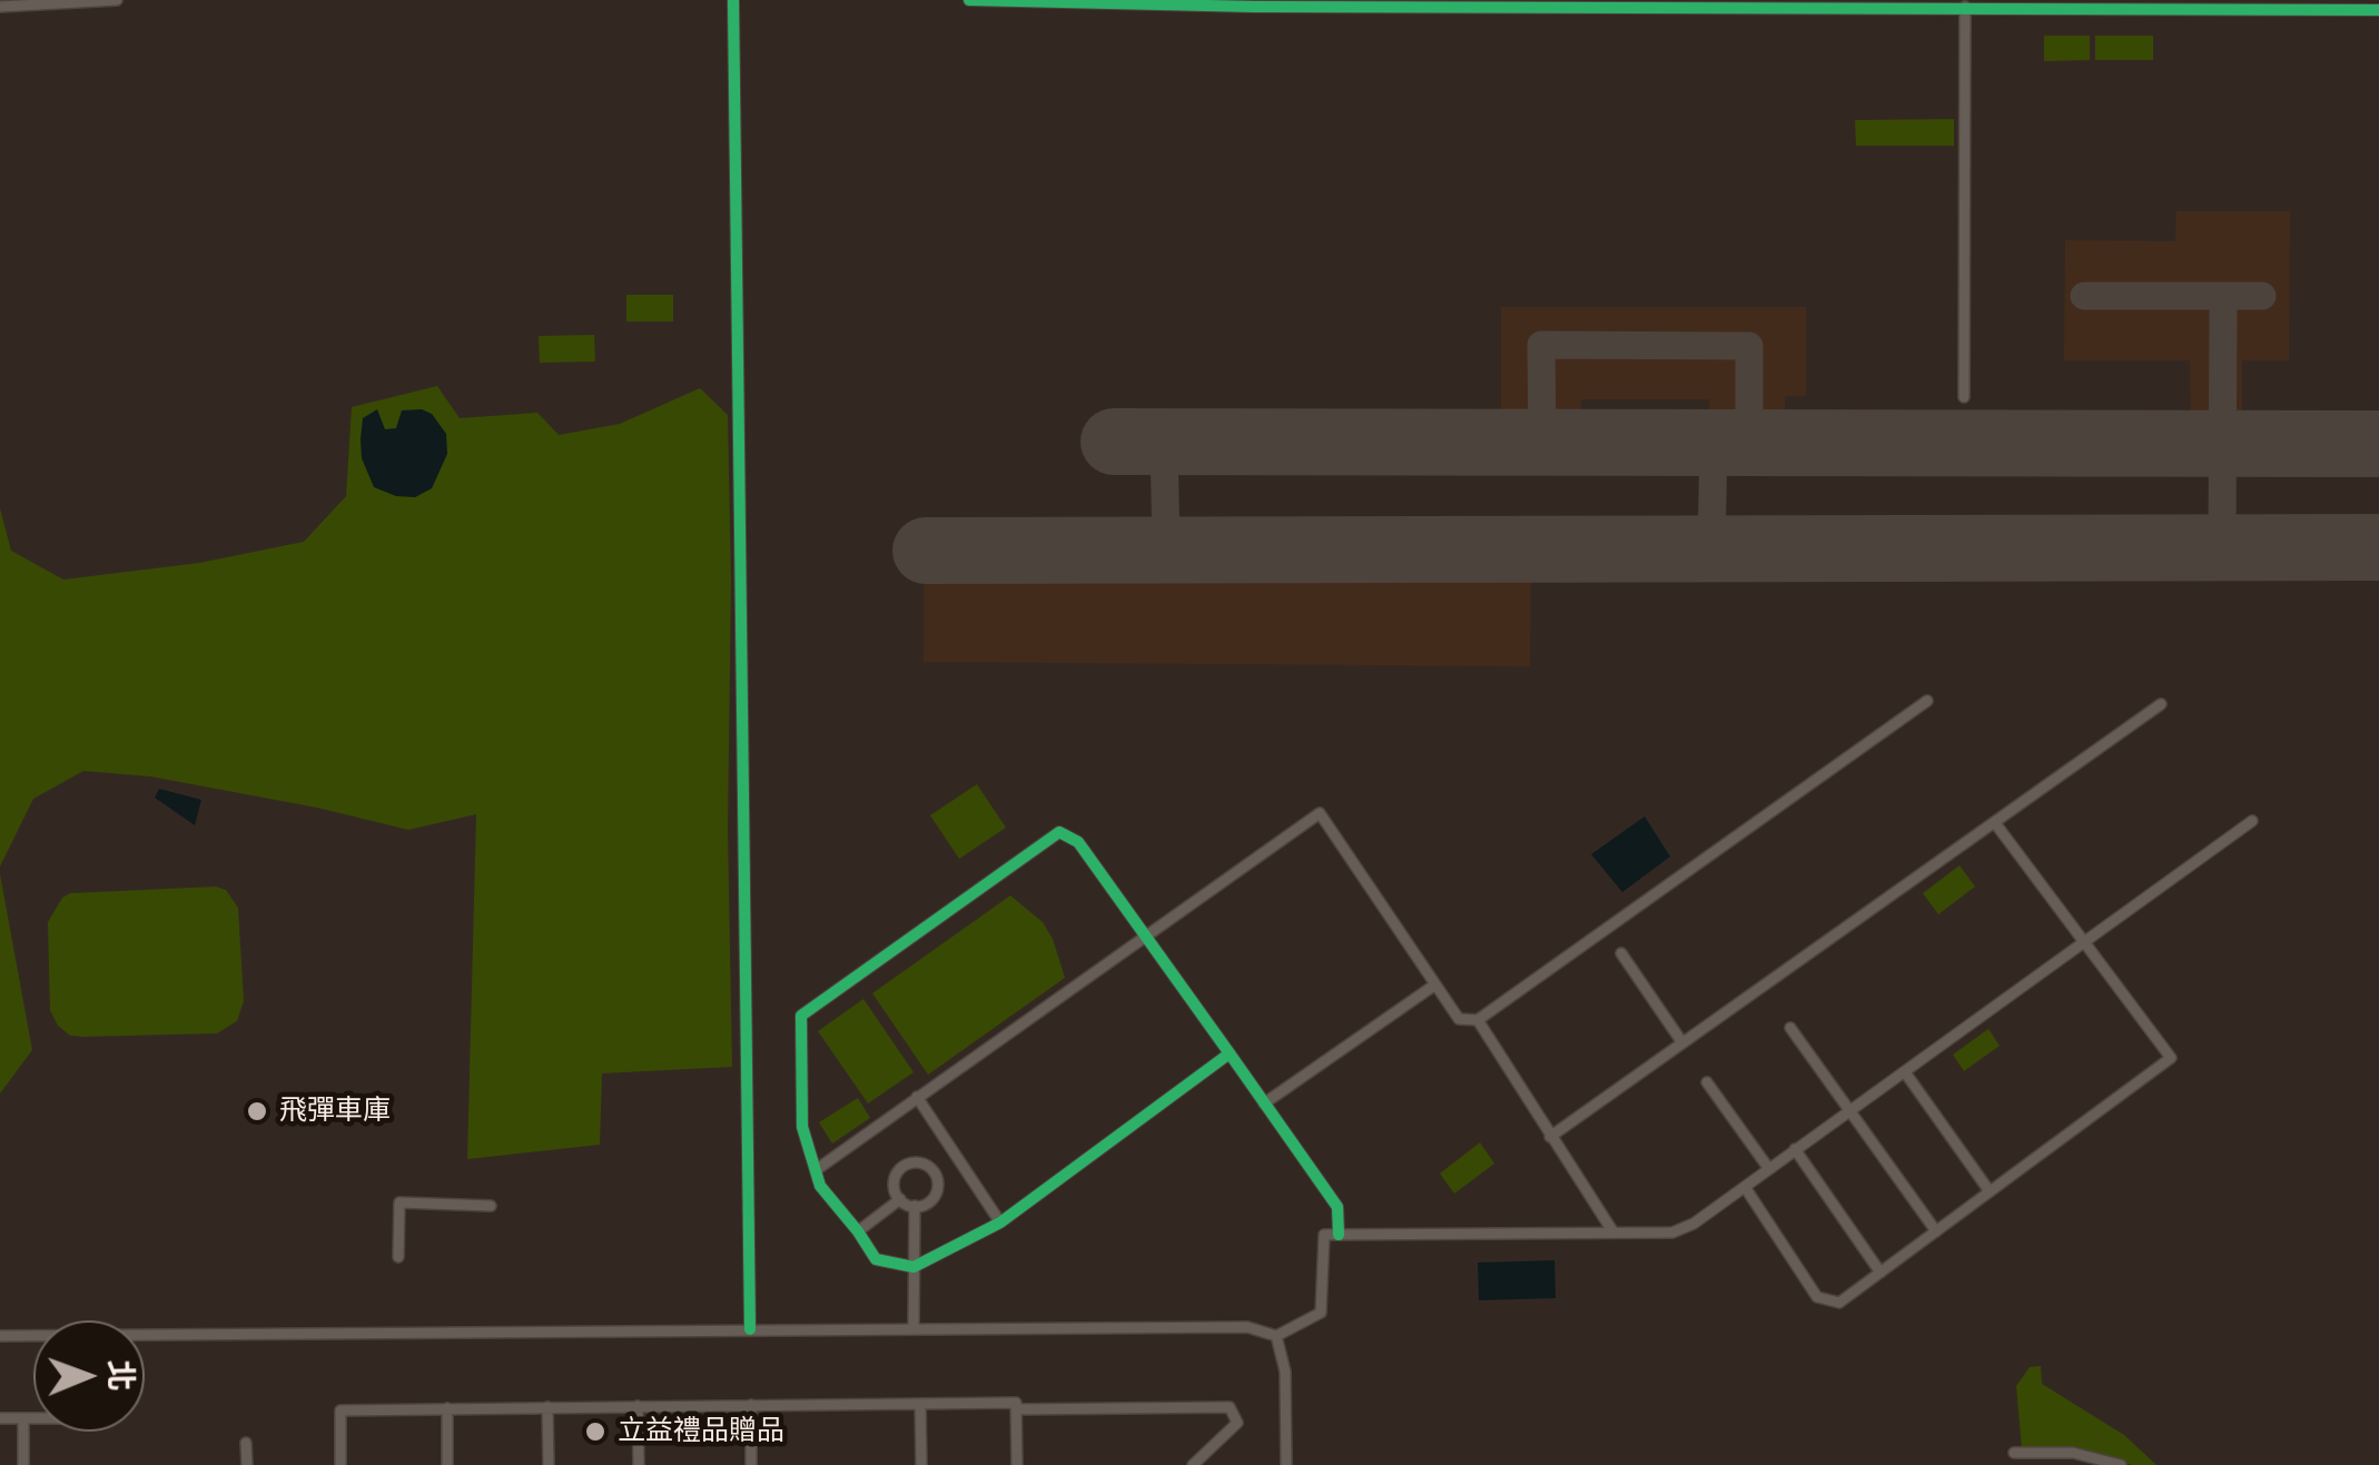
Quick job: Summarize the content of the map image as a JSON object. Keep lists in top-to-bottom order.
{
  "places": ["飛彈車庫", "立益禮品贈品"],
  "north": "right"
}
